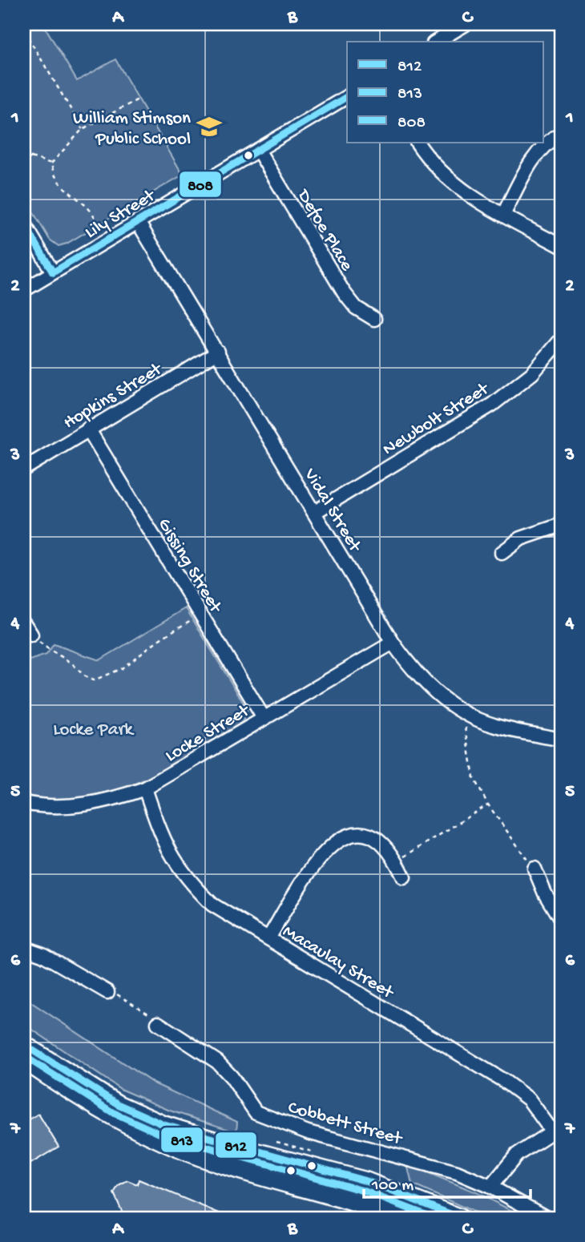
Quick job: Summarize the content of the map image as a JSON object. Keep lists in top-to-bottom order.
{
  "streets": {
    "street": [
      "Lily Street",
      "Defoe Place",
      "Hopkins Street",
      "Newbolt Street",
      "Vidal Street",
      "Gissing Street",
      "Locke Street",
      "Macaulay Street",
      "Cobbett Street"
    ]
  },
  "crossings": [
    ["Lily Street", "Defoe Place"],
    ["Lily Street", "Vidal Street"],
    ["Hopkins Street", "Vidal Street"],
    ["Hopkins Street", "Gissing Street"],
    ["Newbolt Street", "Vidal Street"],
    ["Vidal Street", "Locke Street"],
    ["Gissing Street", "Locke Street"],
    ["Locke Street", "Macaulay Street"]
  ],
  "parks": ["Locke Park"],
  "places": {
    "school or university": ["William Stimson Public School"]
  },
  "lines": ["transit line 808", "transit line 812", "transit line 813"],
  "legend": ["812", "813", "808"],
  "scale_bar": "100 m",
  "grid": {
    "columns": ["A", "B", "C"],
    "rows": [
      "1",
      "2",
      "3",
      "4",
      "5",
      "6",
      "7"
    ]
  }
}
